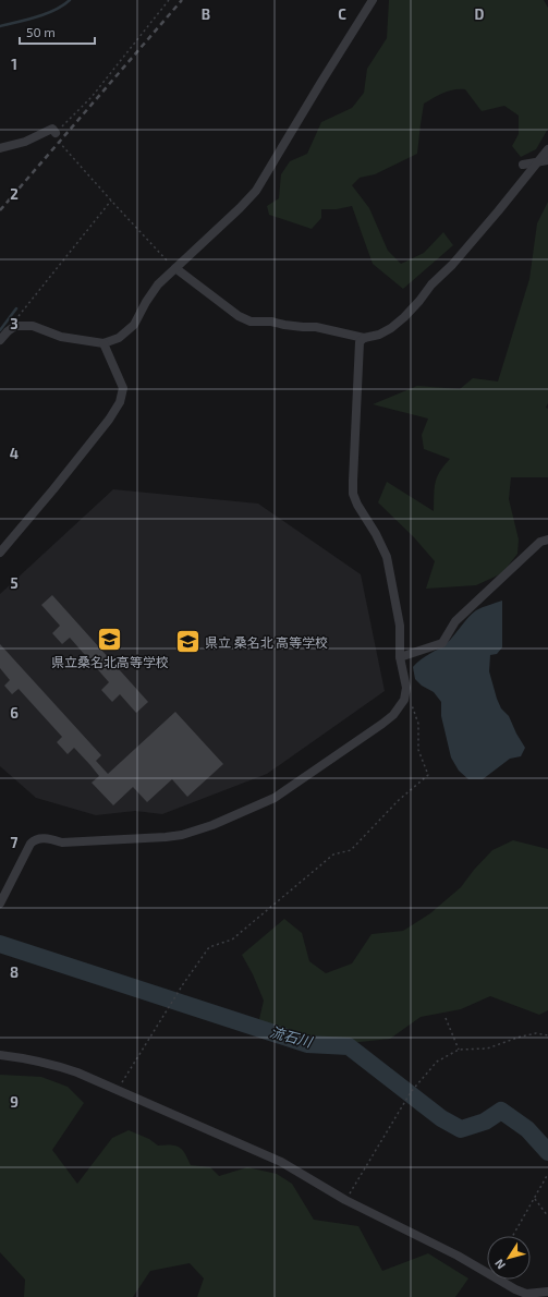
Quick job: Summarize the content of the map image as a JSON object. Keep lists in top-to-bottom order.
{
  "water": ["流石川"],
  "places": {
    "school or university": ["県立桑名北高等学校", "県立 桑名北 高等学校"]
  },
  "scale_bar": "50 m",
  "north": "bottom left",
  "grid": {
    "columns": ["B", "C", "D"],
    "rows": [
      "1",
      "2",
      "3",
      "4",
      "5",
      "6",
      "7",
      "8",
      "9"
    ]
  }
}
